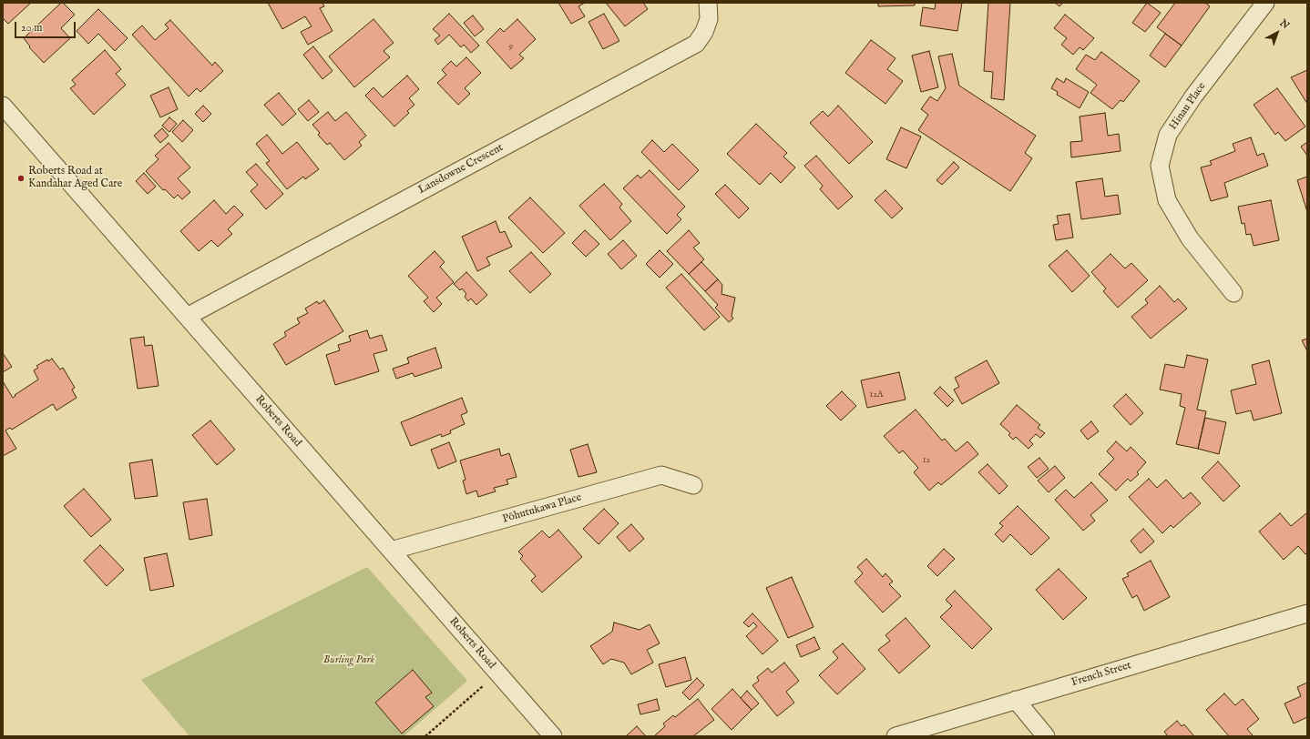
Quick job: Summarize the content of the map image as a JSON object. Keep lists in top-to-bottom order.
{
  "streets": {
    "street": [
      "Hinau Place",
      "Lansdowne Crescent",
      "Roberts Road",
      "Pōhutukawa Place",
      "French Street"
    ]
  },
  "crossings": [
    ["Lansdowne Crescent", "Roberts Road"],
    ["Roberts Road", "Pōhutukawa Place"]
  ],
  "parks": ["Burling Park"],
  "places": ["Roberts Road at Kandahar Aged Care"],
  "house_numbers": ["9", "12A", "12"],
  "scale_bar": "20 m",
  "north": "top right"
}
